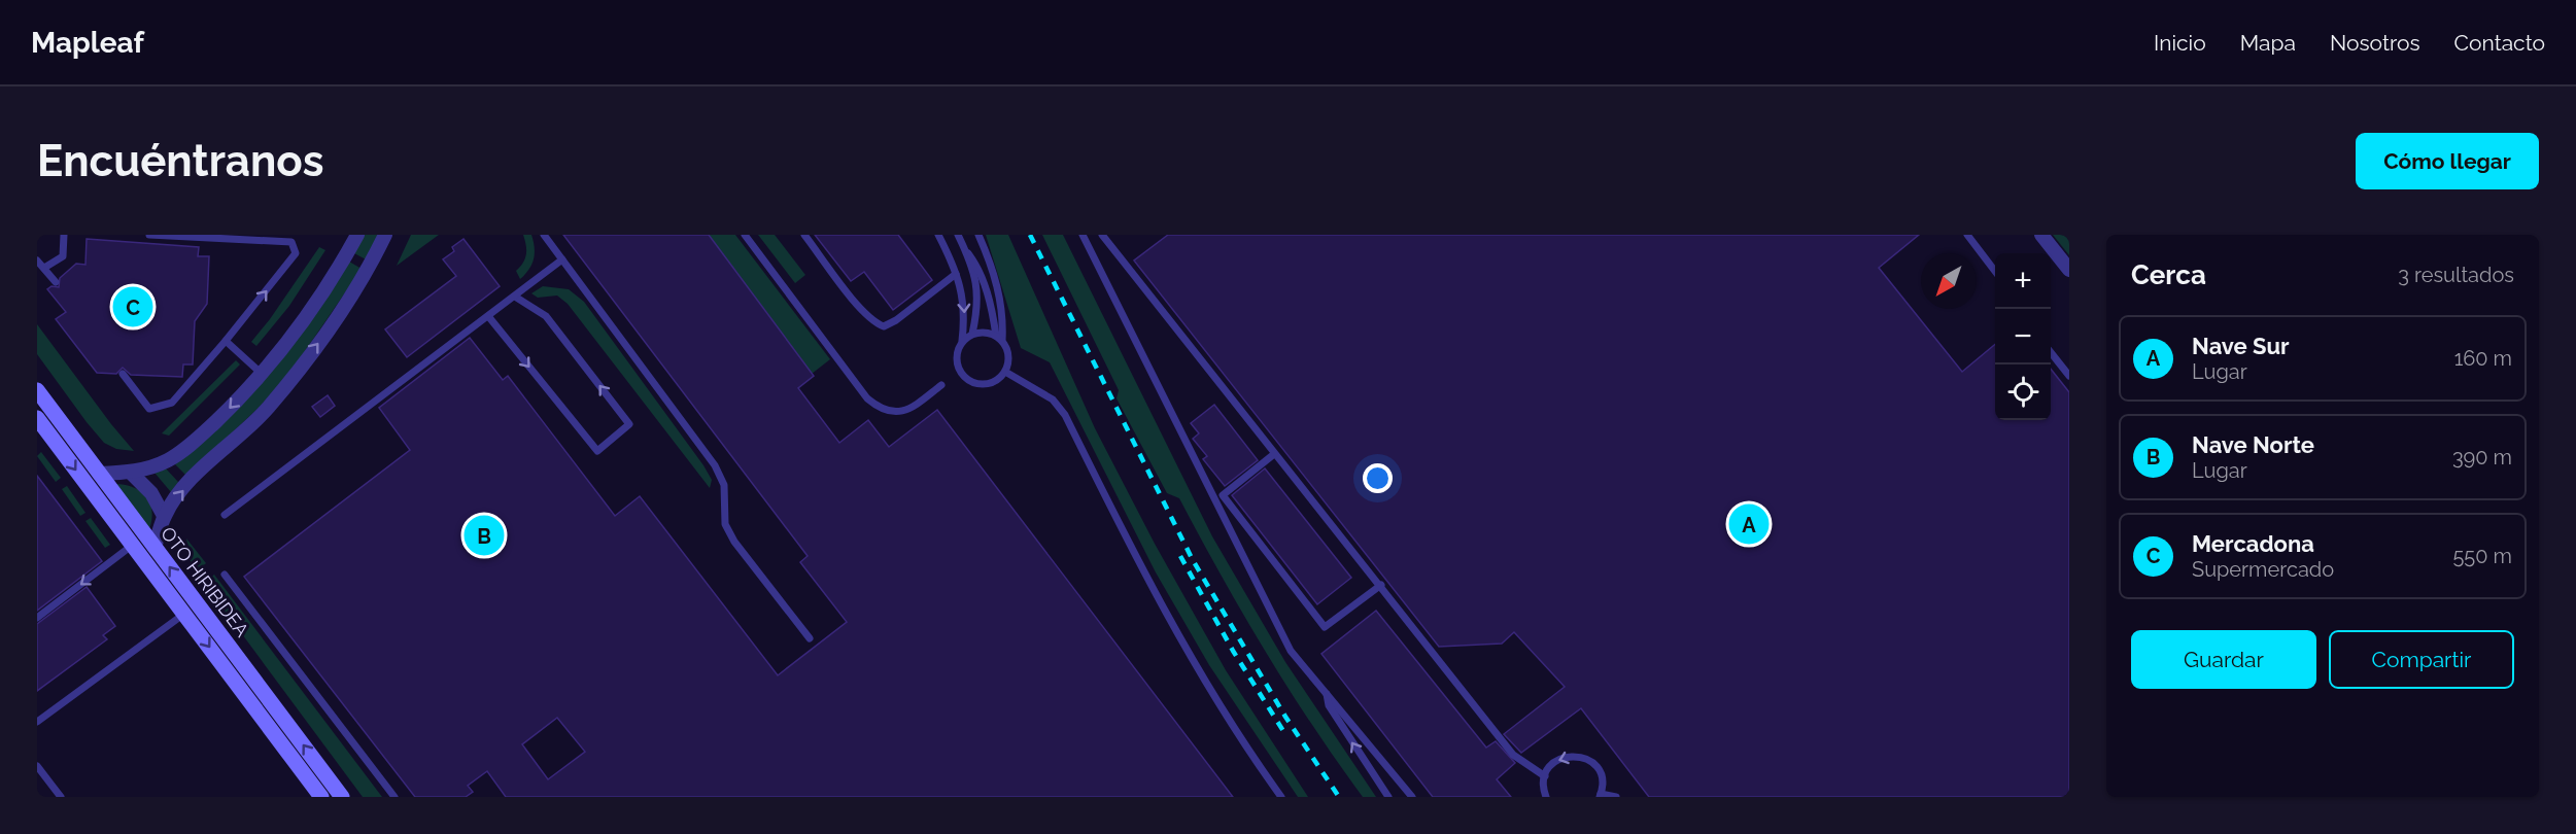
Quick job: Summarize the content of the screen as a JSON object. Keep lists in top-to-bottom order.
{
  "streets": {
    "street": ["OTO HIRIBIDEA"]
  },
  "north": "bottom left",
  "page": {
    "header": "Mapleaf",
    "nav": [
      "Inicio",
      "Mapa",
      "Nosotros",
      "Contacto"
    ],
    "buttons": [
      "Cómo llegar",
      ["Guardar", "Compartir"]
    ],
    "title": "Encuéntranos",
    "heading": ["Cerca", "3 resultados"],
    "map_buttons": ["+", "−"],
    "pins": ["C", "A", "B"],
    "list": [
      {
        "mark": "A",
        "name": "Nave Sur",
        "note": "Lugar",
        "value": "160 m"
      },
      {
        "mark": "B",
        "name": "Nave Norte",
        "note": "Lugar",
        "value": "390 m"
      },
      {
        "mark": "C",
        "name": "Mercadona",
        "note": "Supermercado",
        "value": "550 m"
      }
    ]
  }
}
